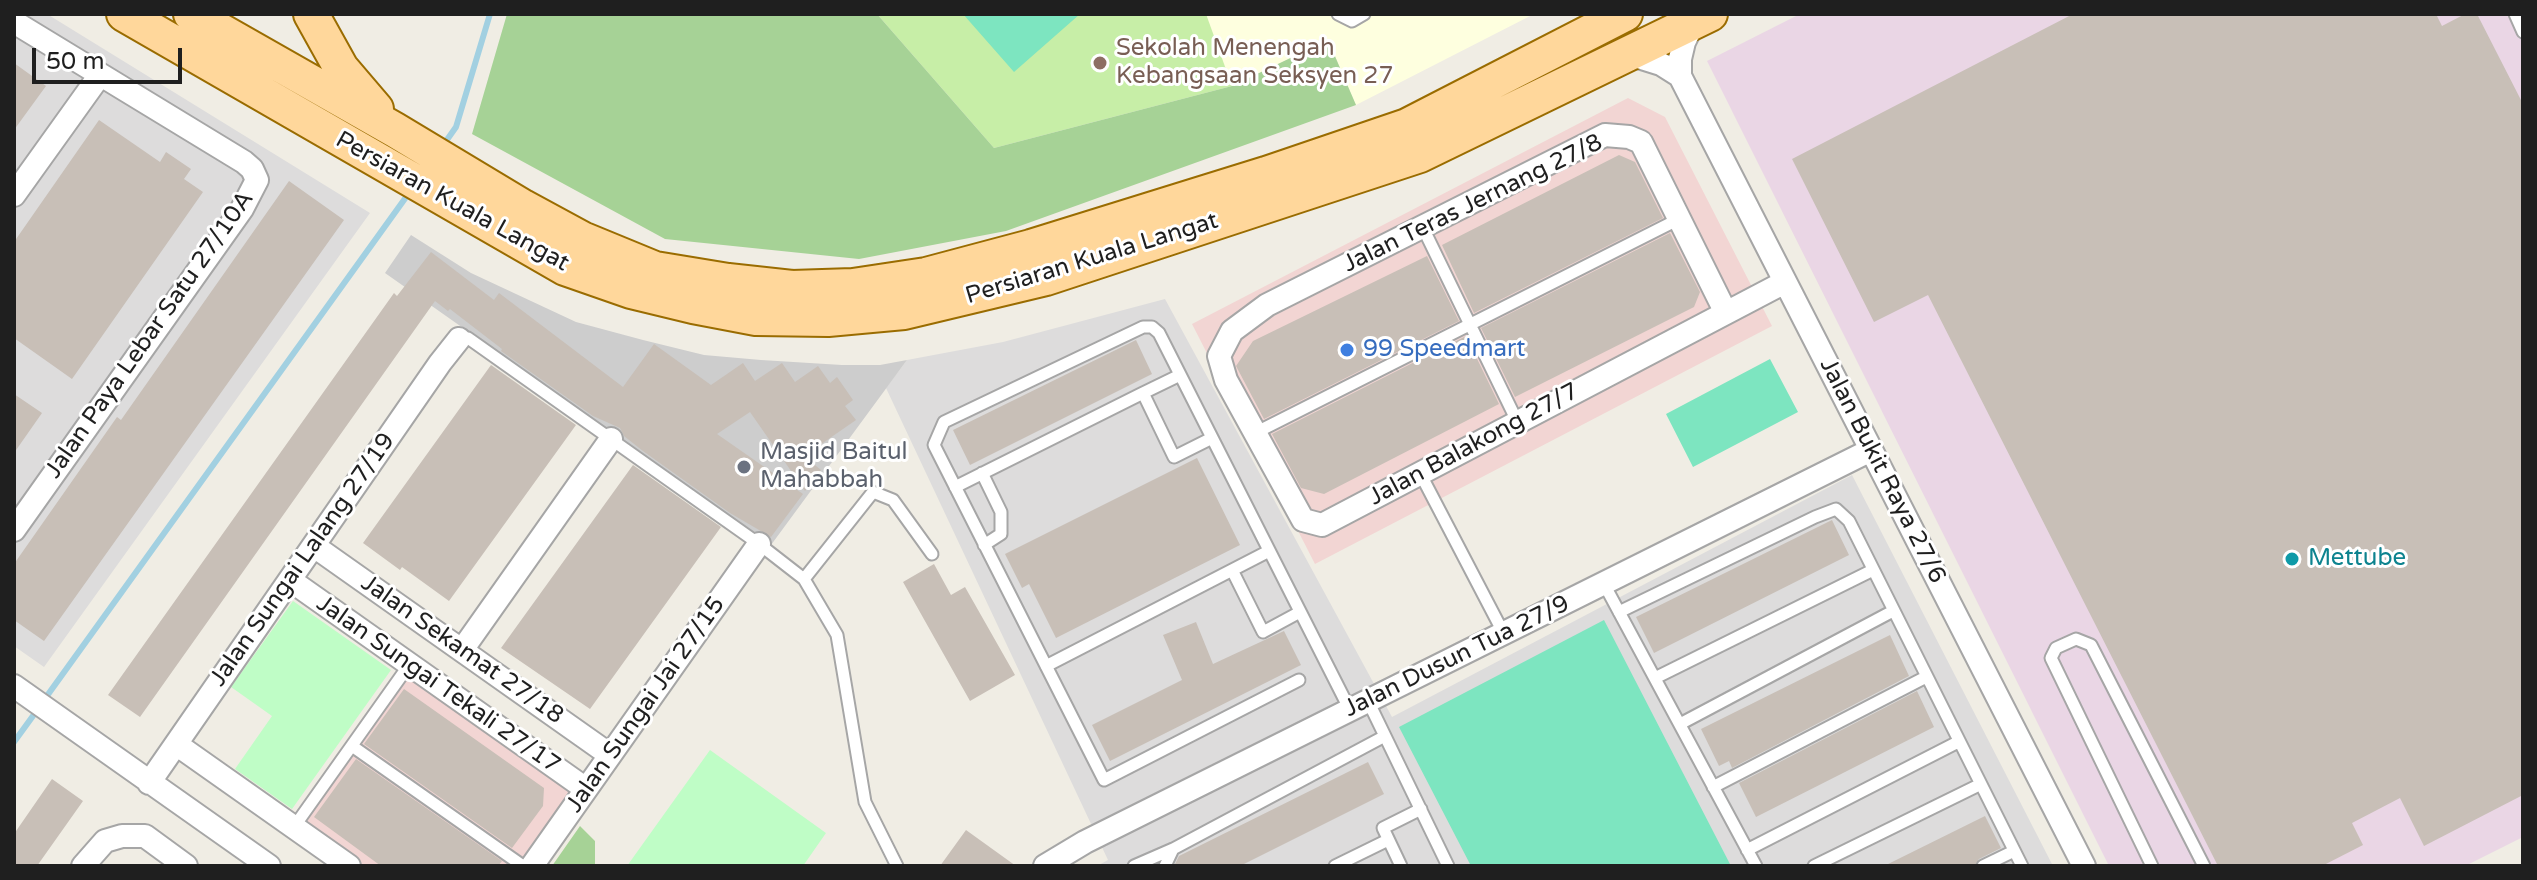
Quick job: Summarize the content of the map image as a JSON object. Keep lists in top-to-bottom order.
{
  "streets": {
    "main road": ["Persiaran Kuala Langat"],
    "street": [
      "Jalan Teras Jernang 27/8",
      "Jalan Paya Lebar Satu 27/10A",
      "Jalan Balakong 27/7",
      "Jalan Bukit Raya 27/6",
      "Jalan Sungai Lalang 27/19",
      "Jalan Sekamat 27/18",
      "Jalan Dusun Tua 27/9",
      "Jalan Sungai Tekali 27/17",
      "Jalan Sungai Jai 27/15"
    ]
  },
  "crossings": [
    ["Jalan Teras Jernang 27/8", "Jalan Balakong 27/7"],
    ["Jalan Balakong 27/7", "Jalan Bukit Raya 27/6"],
    ["Jalan Bukit Raya 27/6", "Jalan Dusun Tua 27/9"],
    ["Jalan Sungai Lalang 27/19", "Jalan Sekamat 27/18"],
    ["Jalan Sungai Lalang 27/19", "Jalan Sungai Tekali 27/17"],
    ["Jalan Sekamat 27/18", "Jalan Sungai Jai 27/15"],
    ["Jalan Sungai Tekali 27/17", "Jalan Sungai Jai 27/15"]
  ],
  "places": [
    "Sekolah Menengah Kebangsaan Seksyen 27",
    "99 Speedmart",
    "Masjid Baitul Mahabbah",
    "Mettube"
  ],
  "scale_bar": "50 m"
}
